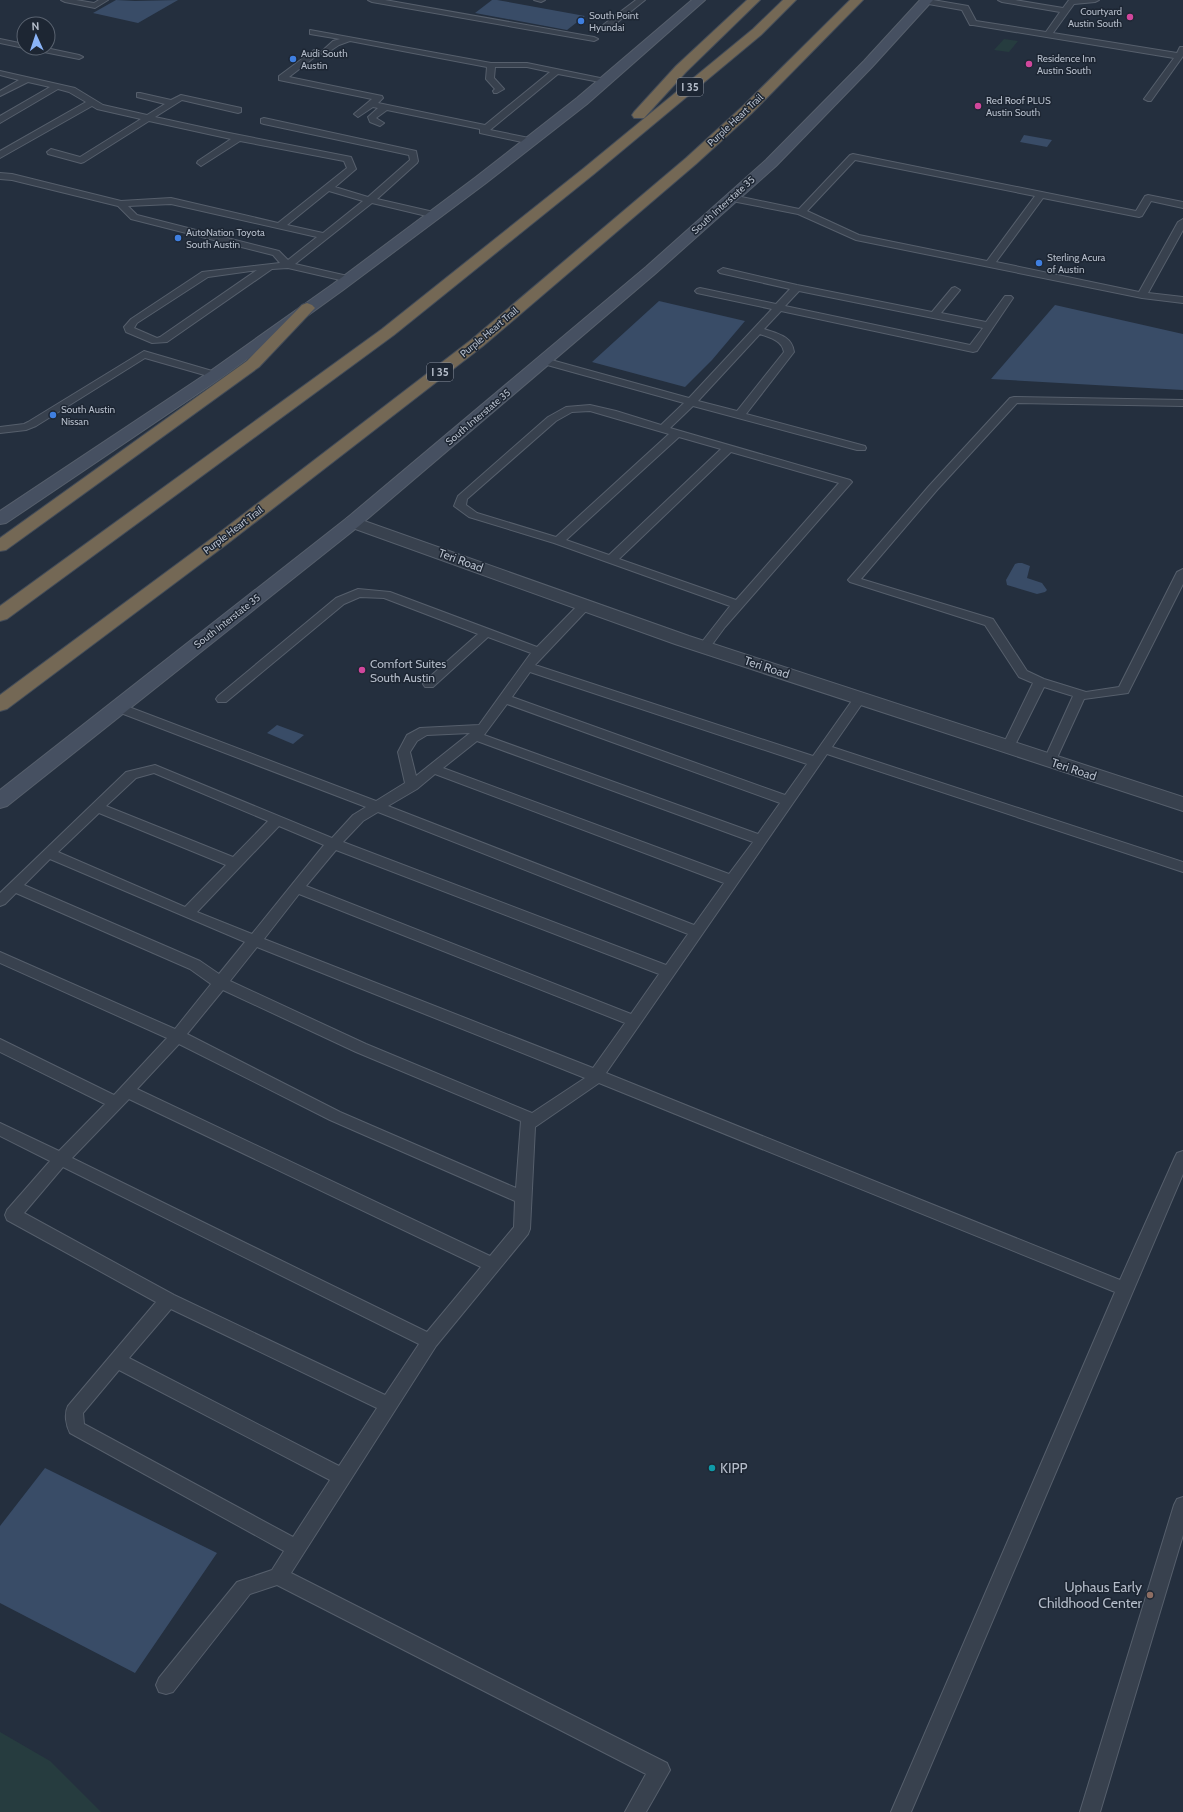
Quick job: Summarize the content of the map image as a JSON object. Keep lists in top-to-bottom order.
{
  "streets": {
    "highway": ["I 35", "Purple Heart Trail"],
    "main road": ["South Interstate 35"],
    "street": ["Teri Road"]
  },
  "crossings": [
    ["South Interstate 35", "Teri Road"]
  ],
  "places": [
    "Courtyard Austin South",
    "South Point Hyundai",
    "Audi South Austin",
    "Residence Inn Austin South",
    "Red Roof PLUS Austin South",
    "AutoNation Toyota South Austin",
    "Sterling Acura of Austin",
    "South Austin Nissan",
    "Comfort Suites South Austin",
    "KIPP",
    "Uphaus Early Childhood Center"
  ],
  "north": "top"
}
